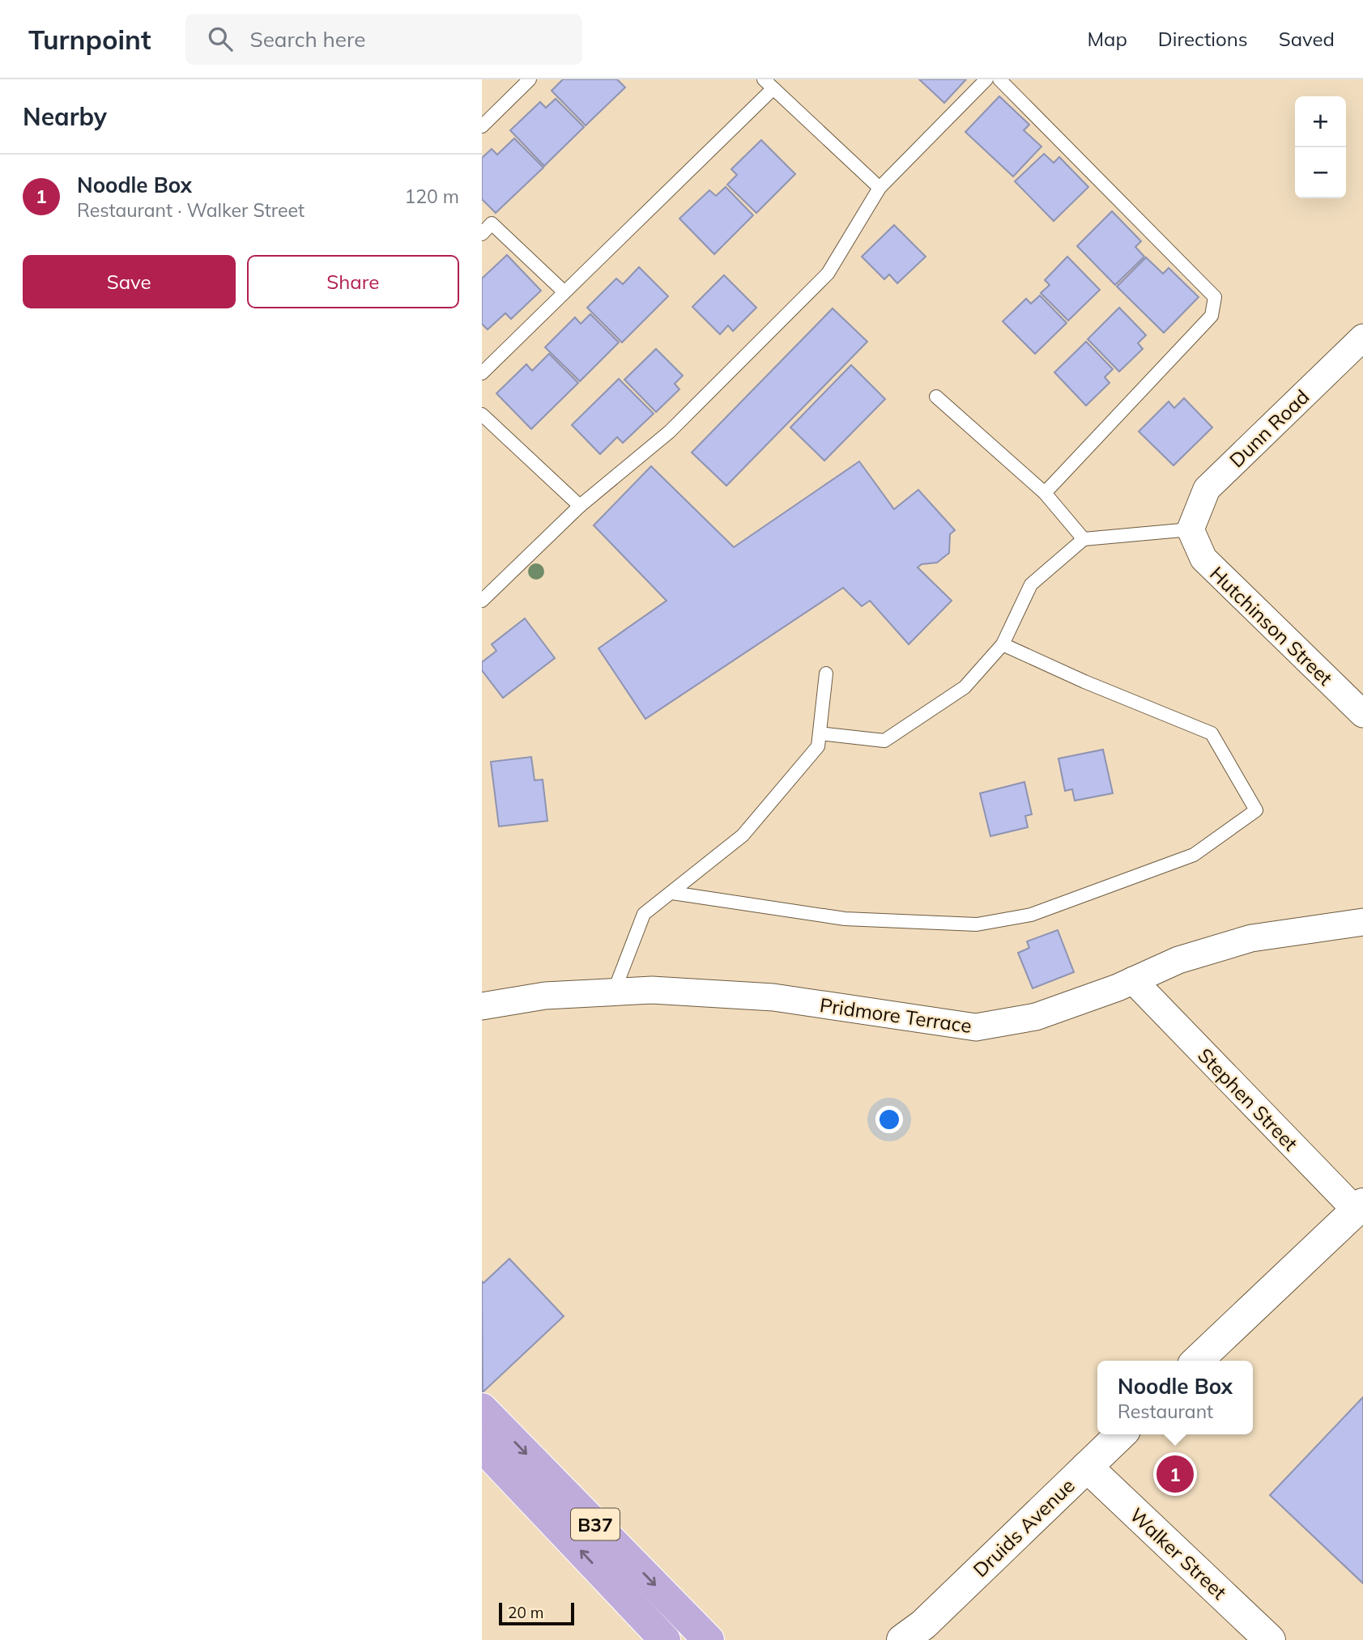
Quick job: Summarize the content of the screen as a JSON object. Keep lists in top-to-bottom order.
{
  "streets": {
    "main road": ["B37"],
    "street": [
      "Dunn Road",
      "Hutchinson Street",
      "Pridmore Terrace",
      "Stephen Street",
      "Druids Avenue",
      "Walker Street"
    ]
  },
  "crossings": [
    ["Dunn Road", "Hutchinson Street"],
    ["Pridmore Terrace", "Stephen Street"],
    ["Druids Avenue", "Walker Street"]
  ],
  "scale_bar": "20 m",
  "page": {
    "header": "Turnpoint",
    "search": "Search here",
    "nav": ["Map", "Directions", "Saved"],
    "heading": "Nearby",
    "map_buttons": ["+", "−"],
    "list": [
      {
        "mark": "1",
        "name": "Noodle Box",
        "note": "Restaurant · Walker Street",
        "value": "120 m"
      }
    ],
    "buttons": ["Save", "Share"],
    "popup": ["Noodle Box", "Restaurant"],
    "pins": "1",
    "scale": "20 m"
  }
}
